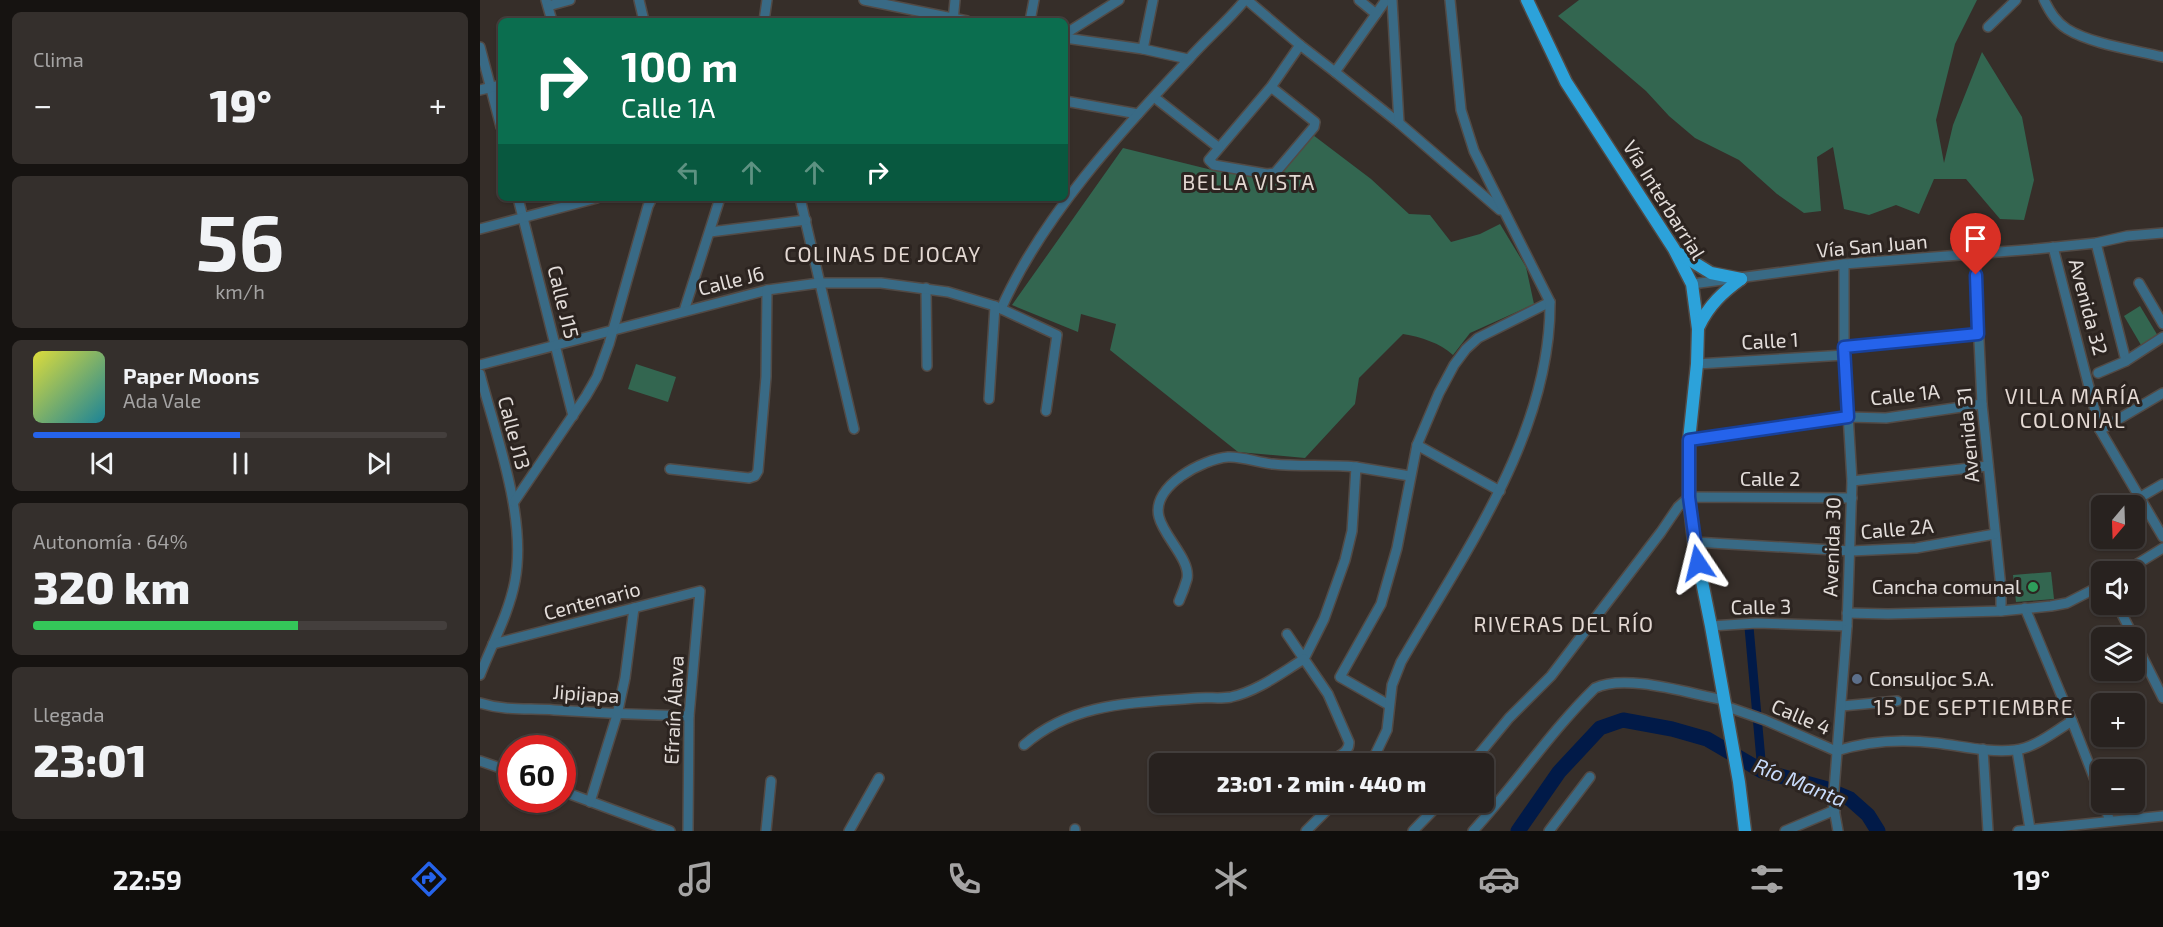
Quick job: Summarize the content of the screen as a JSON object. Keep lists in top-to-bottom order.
{
  "streets": {
    "main road": ["Vía Interbarrial"],
    "street": [
      "Vía San Juan",
      "Calle J6",
      "Calle J15",
      "Avenida 32",
      "Calle 1",
      "Calle 1A",
      "Calle J13",
      "Avenida 31",
      "Calle 2",
      "Calle 2A",
      "Avenida 30",
      "Centenario",
      "Calle 3",
      "Jipijapa",
      "Efraín Álava",
      "Calle 4"
    ]
  },
  "crossings": [
    ["Vía Interbarrial", "Vía San Juan"],
    ["Vía Interbarrial", "Calle 1"],
    ["Vía Interbarrial", "Calle 1A"],
    ["Vía Interbarrial", "Calle 2"],
    ["Vía Interbarrial", "Calle 2A"],
    ["Vía Interbarrial", "Calle 3"],
    ["Vía Interbarrial", "Calle 4"],
    ["Vía San Juan", "Avenida 32"],
    ["Vía San Juan", "Avenida 31"],
    ["Vía San Juan", "Avenida 30"],
    ["Calle J6", "Calle J15"],
    ["Calle 1", "Avenida 31"],
    ["Calle 1", "Avenida 30"],
    ["Calle 1A", "Avenida 31"],
    ["Calle 1A", "Avenida 30"],
    ["Calle J13", "Centenario"],
    ["Avenida 31", "Calle 2A"],
    ["Calle 2", "Avenida 30"],
    ["Calle 2A", "Avenida 30"],
    ["Avenida 30", "Calle 3"],
    ["Avenida 30", "Calle 4"],
    ["Centenario", "Efraín Álava"],
    ["Jipijapa", "Efraín Álava"]
  ],
  "districts": [
    "BELLA VISTA",
    "COLINAS DE JOCAY",
    "VILLA MARÍA COLONIAL",
    "RIVERAS DEL RÍO",
    "15 DE SEPTIEMBRE"
  ],
  "water": ["Río Manta"],
  "places": ["Cancha comunal", "Consuljoc S.A."],
  "north": "bottom",
  "page": {
    "tile": [
      "Clima",
      ["56", "km/h"],
      ["Autonomía · 64%", "320 km"],
      ["Llegada", "23:01"]
    ],
    "turn": ["100 m", "Calle 1A"],
    "heat": ["−", "19°", "+"],
    "song": ["Paper Moons", "Ada Vale"],
    "map_buttons": ["+", "−"],
    "limit": "60",
    "trip": "23:01 · 2 min · 440 m",
    "tabs": ["22:59", "19°"]
  }
}
